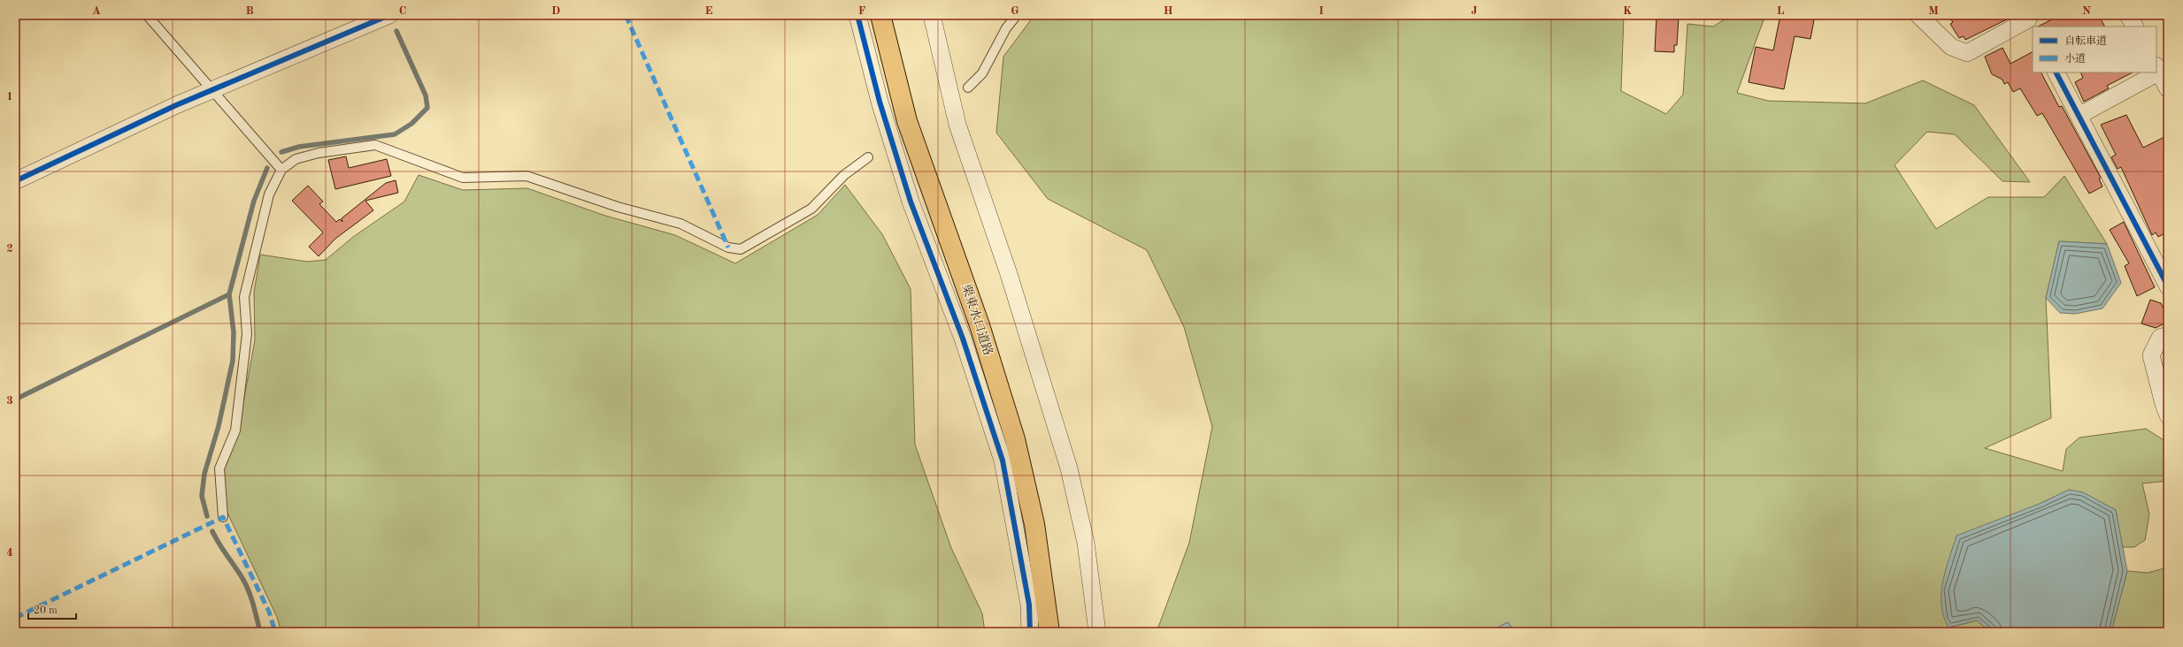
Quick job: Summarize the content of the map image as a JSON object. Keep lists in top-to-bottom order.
{
  "streets": {
    "highway": ["栗東水口道路"]
  },
  "legend": ["自転車道", "小道"],
  "scale_bar": "20 m",
  "grid": {
    "columns": [
      "A",
      "B",
      "C",
      "D",
      "E",
      "F",
      "G",
      "H",
      "I",
      "J",
      "K",
      "L",
      "M",
      "N"
    ],
    "rows": [
      "1",
      "2",
      "3",
      "4"
    ]
  }
}
